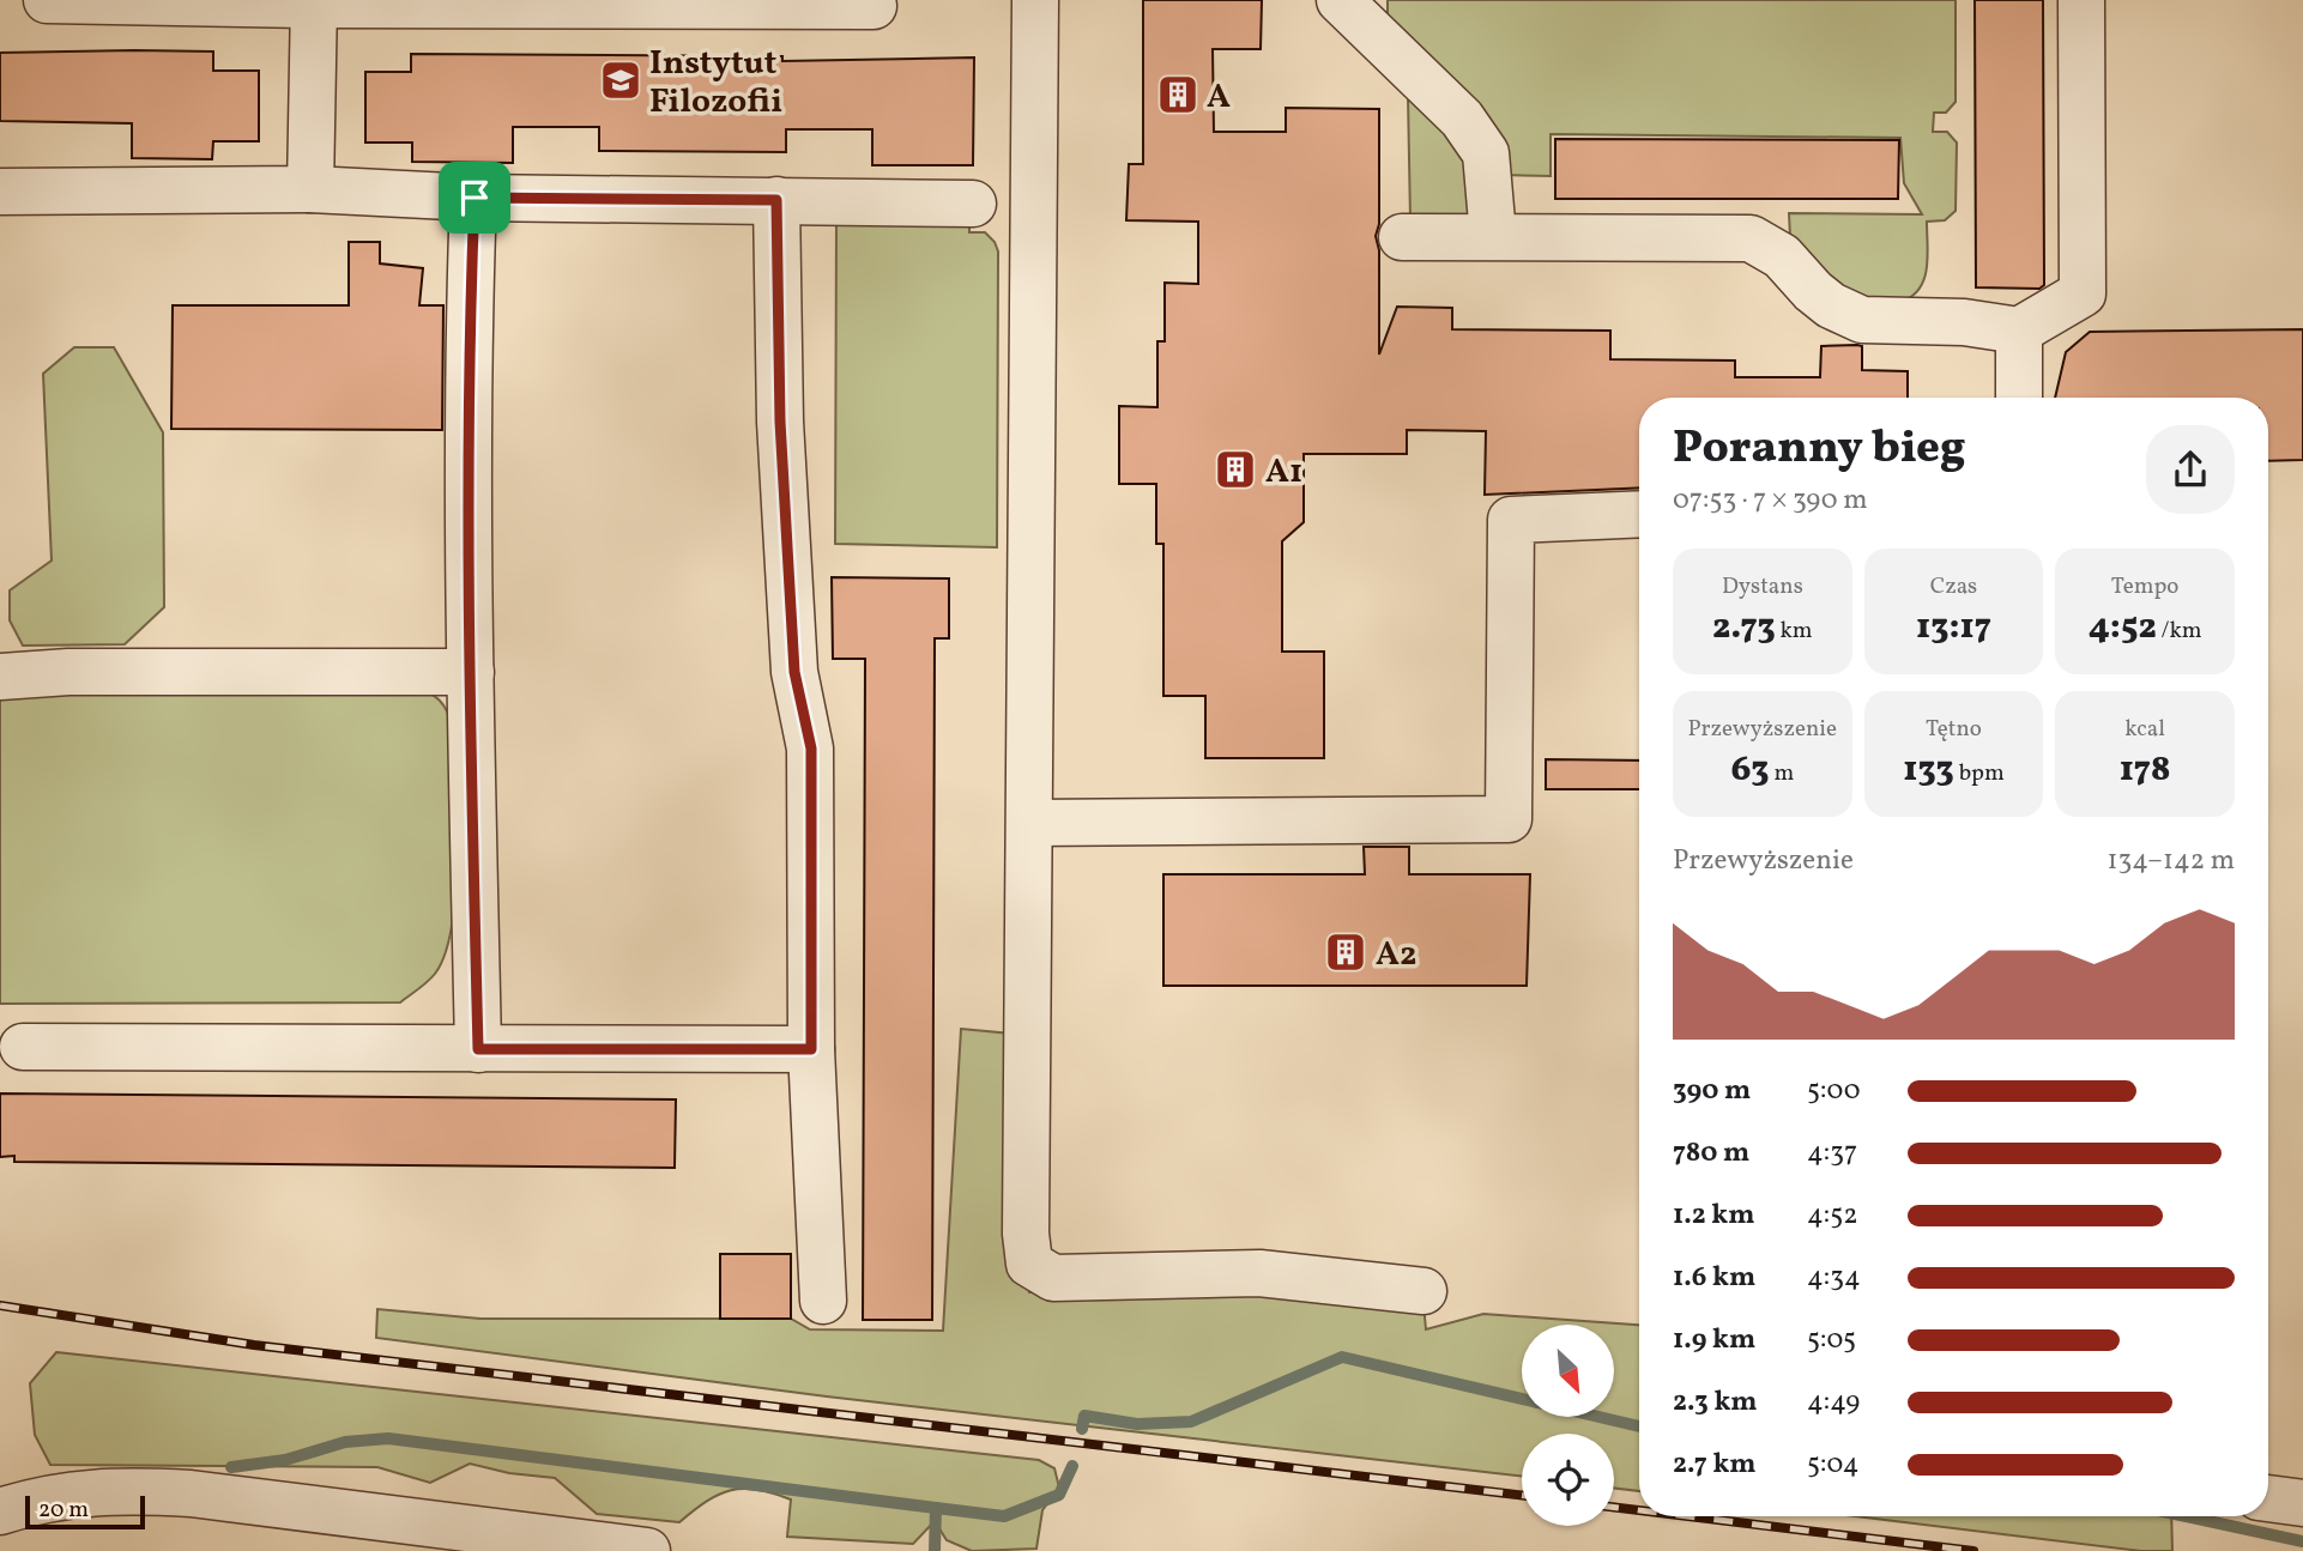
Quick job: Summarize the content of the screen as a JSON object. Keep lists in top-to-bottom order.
{
  "places": {
    "school or university": ["Instytut Filozofii"],
    "building": ["A", "A1", "A2"]
  },
  "scale_bar": "20 m",
  "north": "bottom right",
  "page": {
    "heading": ["Poranny bieg", "07:53 · 7 × 390 m"],
    "stats": [
      ["Dystans", "2.73 km"],
      ["Czas", "13:17"],
      ["Tempo", "4:52 /km"],
      ["Przewyższenie", "63 m"],
      ["Tętno", "133 bpm"],
      ["kcal", "178"]
    ],
    "chart": ["Przewyższenie", "134–142 m"],
    "list": [
      {
        "name": "390 m",
        "note": "5:00"
      },
      {
        "name": "780 m",
        "note": "4:37"
      },
      {
        "name": "1.2 km",
        "note": "4:52"
      },
      {
        "name": "1.6 km",
        "note": "4:34"
      },
      {
        "name": "1.9 km",
        "note": "5:05"
      },
      {
        "name": "2.3 km",
        "note": "4:49"
      },
      {
        "name": "2.7 km",
        "note": "5:04"
      }
    ],
    "scale": "20 m"
  }
}
